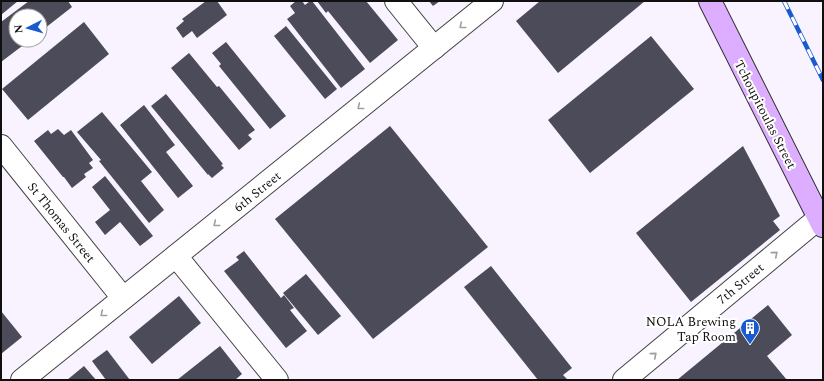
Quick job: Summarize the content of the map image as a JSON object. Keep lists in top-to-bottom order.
{
  "streets": {
    "street": [
      "Tchoupitoulas Street",
      "6th Street",
      "St Thomas Street",
      "7th Street"
    ]
  },
  "crossings": [
    ["Tchoupitoulas Street", "7th Street"],
    ["6th Street", "St Thomas Street"]
  ],
  "one_way": ["6th Street", "7th Street"],
  "places": {
    "building": ["NOLA Brewing Tap Room"]
  },
  "north": "left"
}
